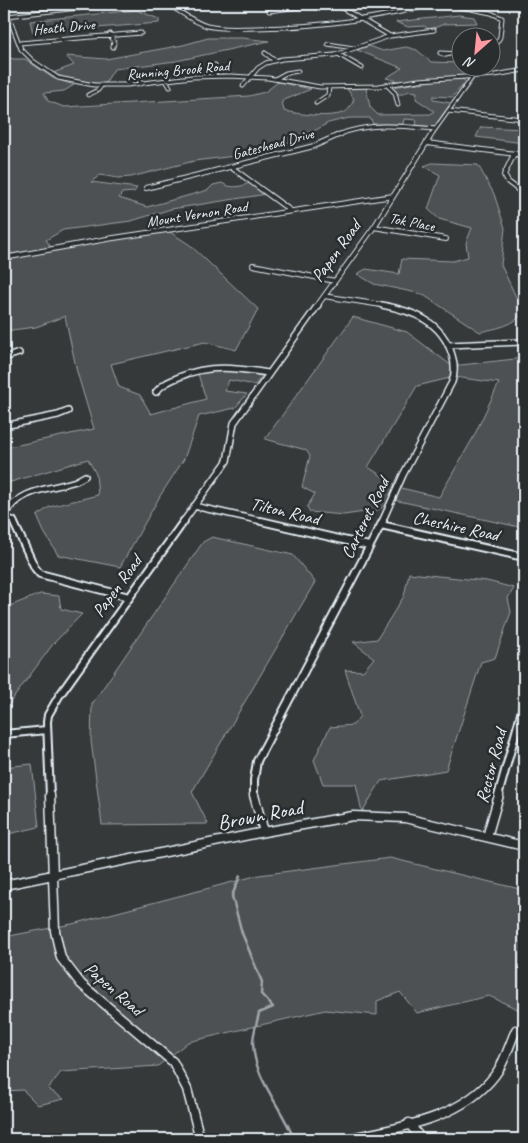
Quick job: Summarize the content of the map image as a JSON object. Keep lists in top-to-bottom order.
{
  "streets": {
    "street": [
      "Heath Drive",
      "Running Brook Road",
      "Gateshead Drive",
      "Mount Vernon Road",
      "Tok Place",
      "Papen Road",
      "Tilton Road",
      "Carteret Road",
      "Cheshire Road",
      "Rector Road",
      "Brown Road"
    ]
  },
  "crossings": [
    ["Heath Drive", "Running Brook Road"],
    ["Gateshead Drive", "Papen Road"],
    ["Mount Vernon Road", "Papen Road"],
    ["Tok Place", "Papen Road"],
    ["Papen Road", "Tilton Road"],
    ["Papen Road", "Carteret Road"],
    ["Papen Road", "Brown Road"],
    ["Tilton Road", "Carteret Road"],
    ["Carteret Road", "Cheshire Road"],
    ["Carteret Road", "Brown Road"],
    ["Rector Road", "Brown Road"]
  ],
  "north": "bottom left"
}
